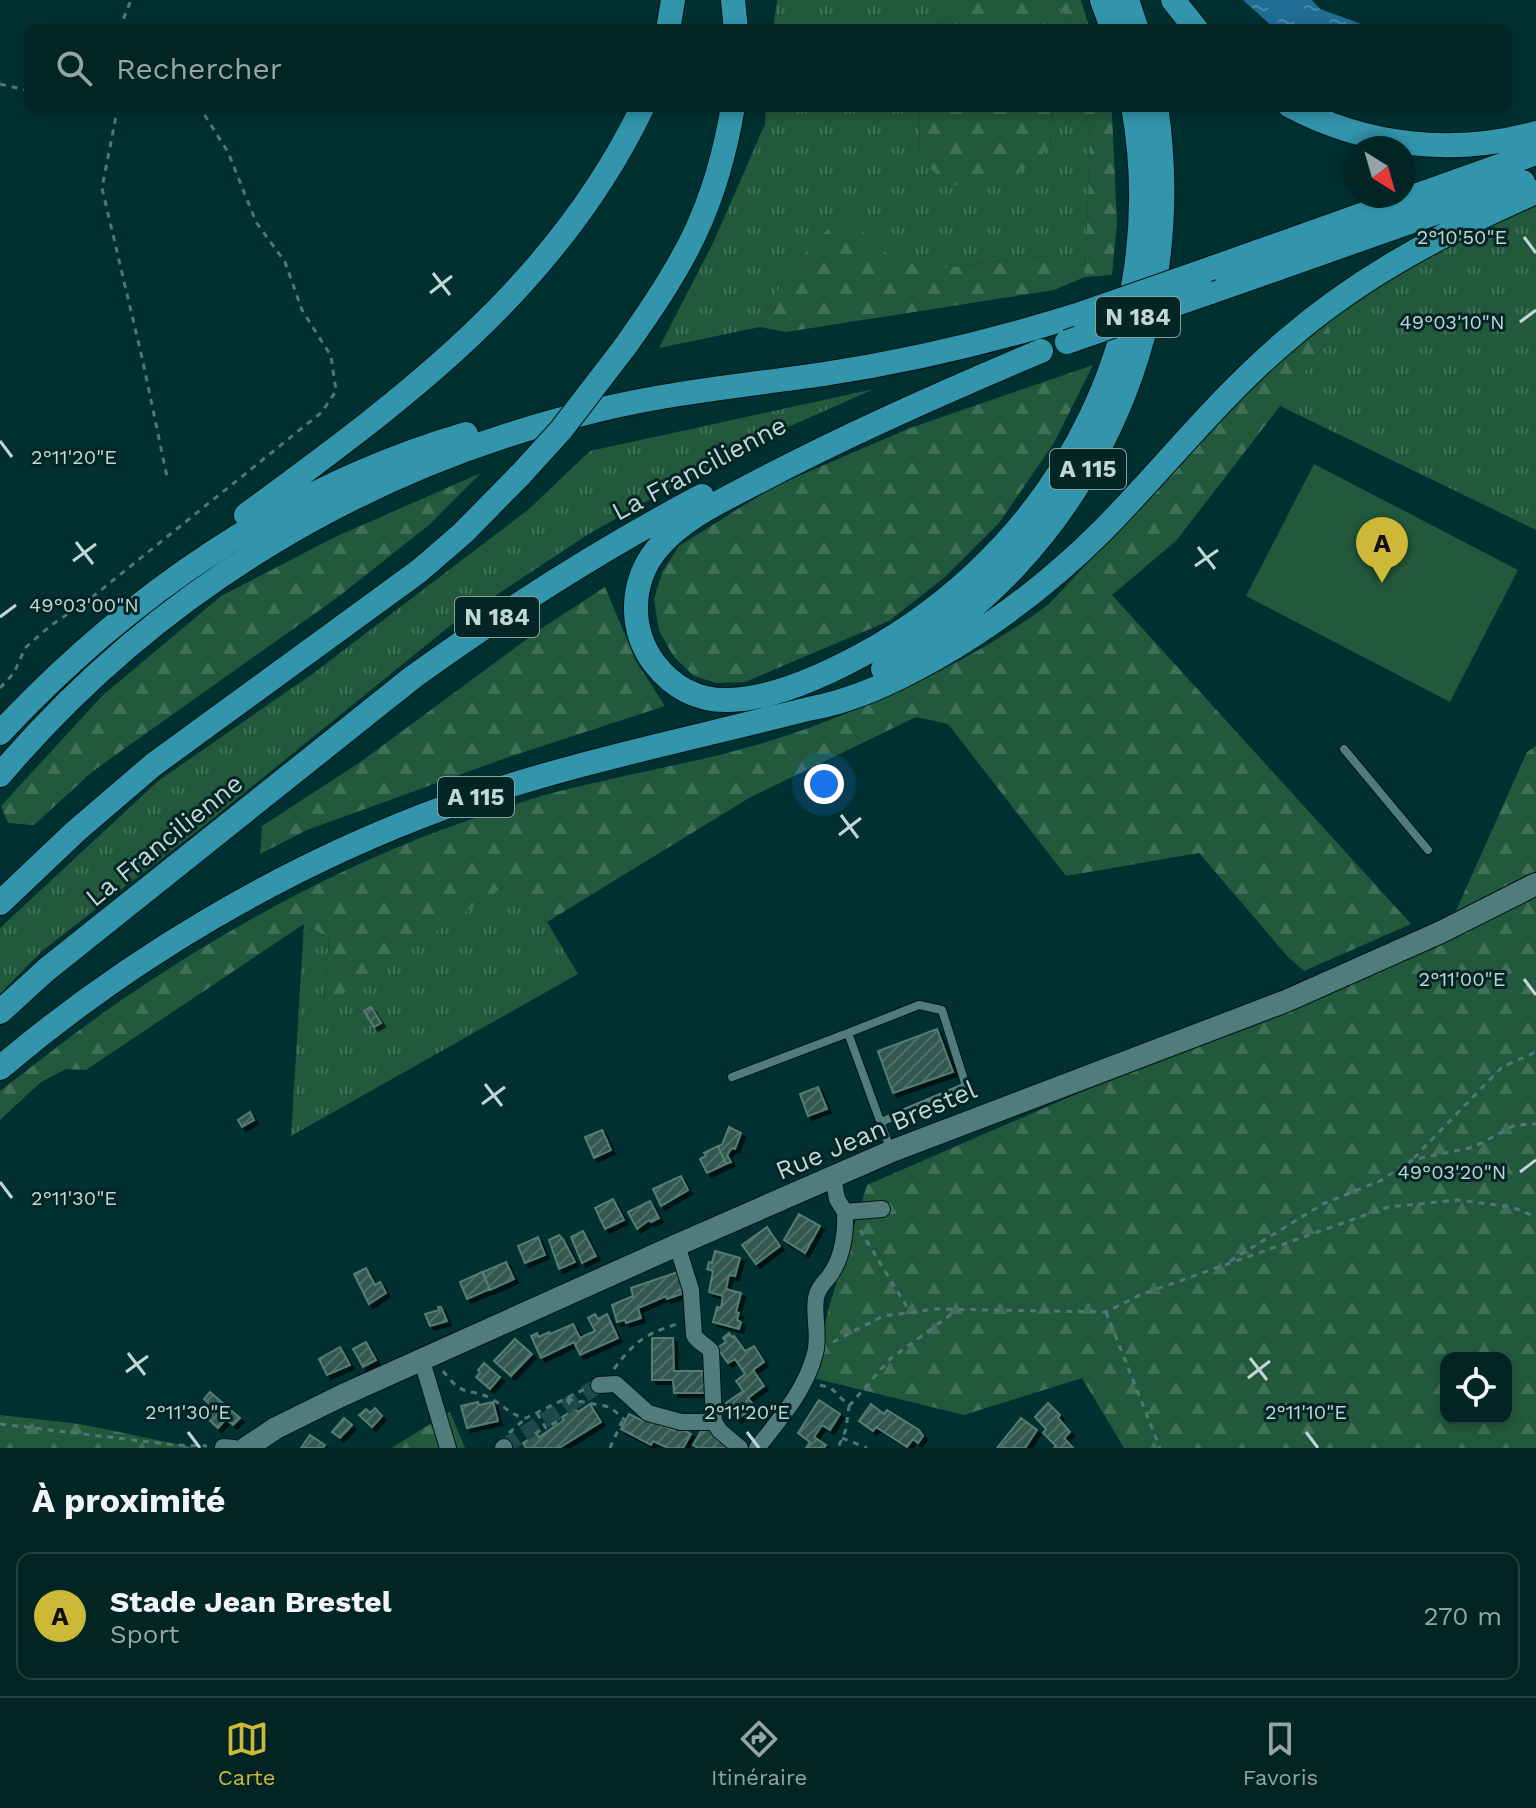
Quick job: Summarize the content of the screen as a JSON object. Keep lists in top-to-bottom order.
{
  "streets": {
    "highway": ["N 184", "La Francilienne", "A 115"],
    "street": ["Rue Jean Brestel"]
  },
  "north": "bottom right",
  "page": {
    "search": "Rechercher",
    "pins": "A",
    "heading": "À proximité",
    "list": [
      {
        "mark": "A",
        "name": "Stade Jean Brestel",
        "note": "Sport",
        "value": "270 m"
      }
    ],
    "nav": ["Carte", "Itinéraire", "Favoris"]
  },
  "coordinates": [
    "2°10'50\"E",
    "49°03'10\"N",
    "2°11'20\"E",
    "49°03'00\"N",
    "2°11'00\"E",
    "49°03'20\"N",
    "2°11'30\"E",
    "2°11'10\"E"
  ]
}
